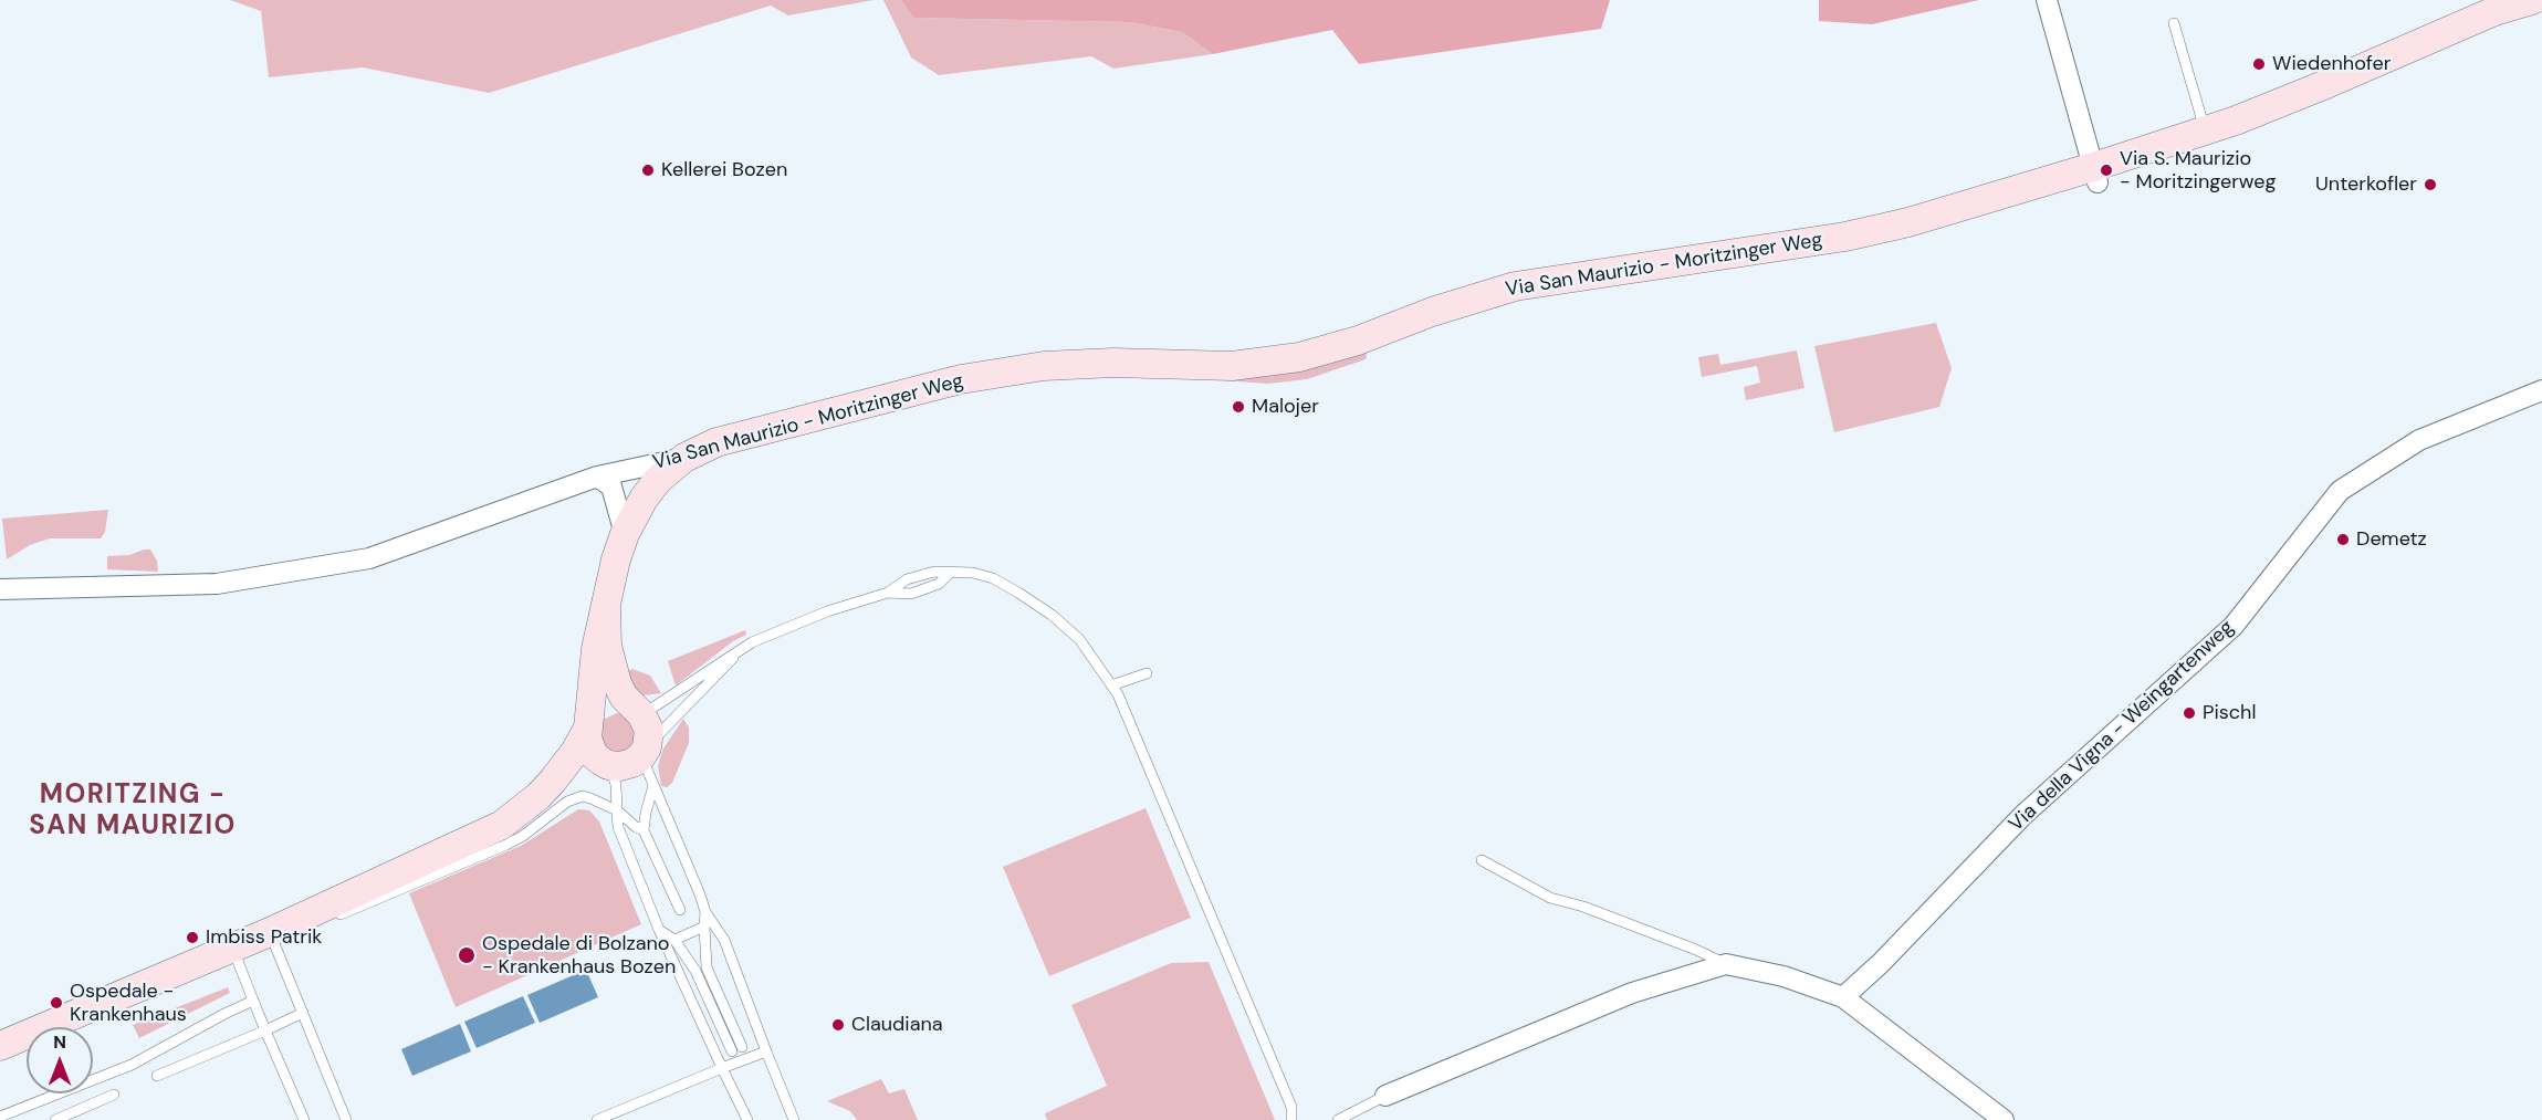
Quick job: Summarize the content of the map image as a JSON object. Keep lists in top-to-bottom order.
{
  "streets": {
    "main road": ["Via San Maurizio - Moritzinger Weg"],
    "street": ["Via della Vigna - Weingartenweg"]
  },
  "districts": ["MORITZING - SAN MAURIZIO"],
  "places": [
    "Wiedenhofer",
    "Kellerei Bozen",
    "Via S. Maurizio - Moritzingerweg",
    "Unterkofler",
    "Malojer",
    "Demetz",
    "Pischl",
    "Imbiss Patrik",
    "Ospedale di Bolzano - Krankenhaus Bozen",
    "Ospedale - Krankenhaus",
    "Claudiana"
  ],
  "north": "top"
}
